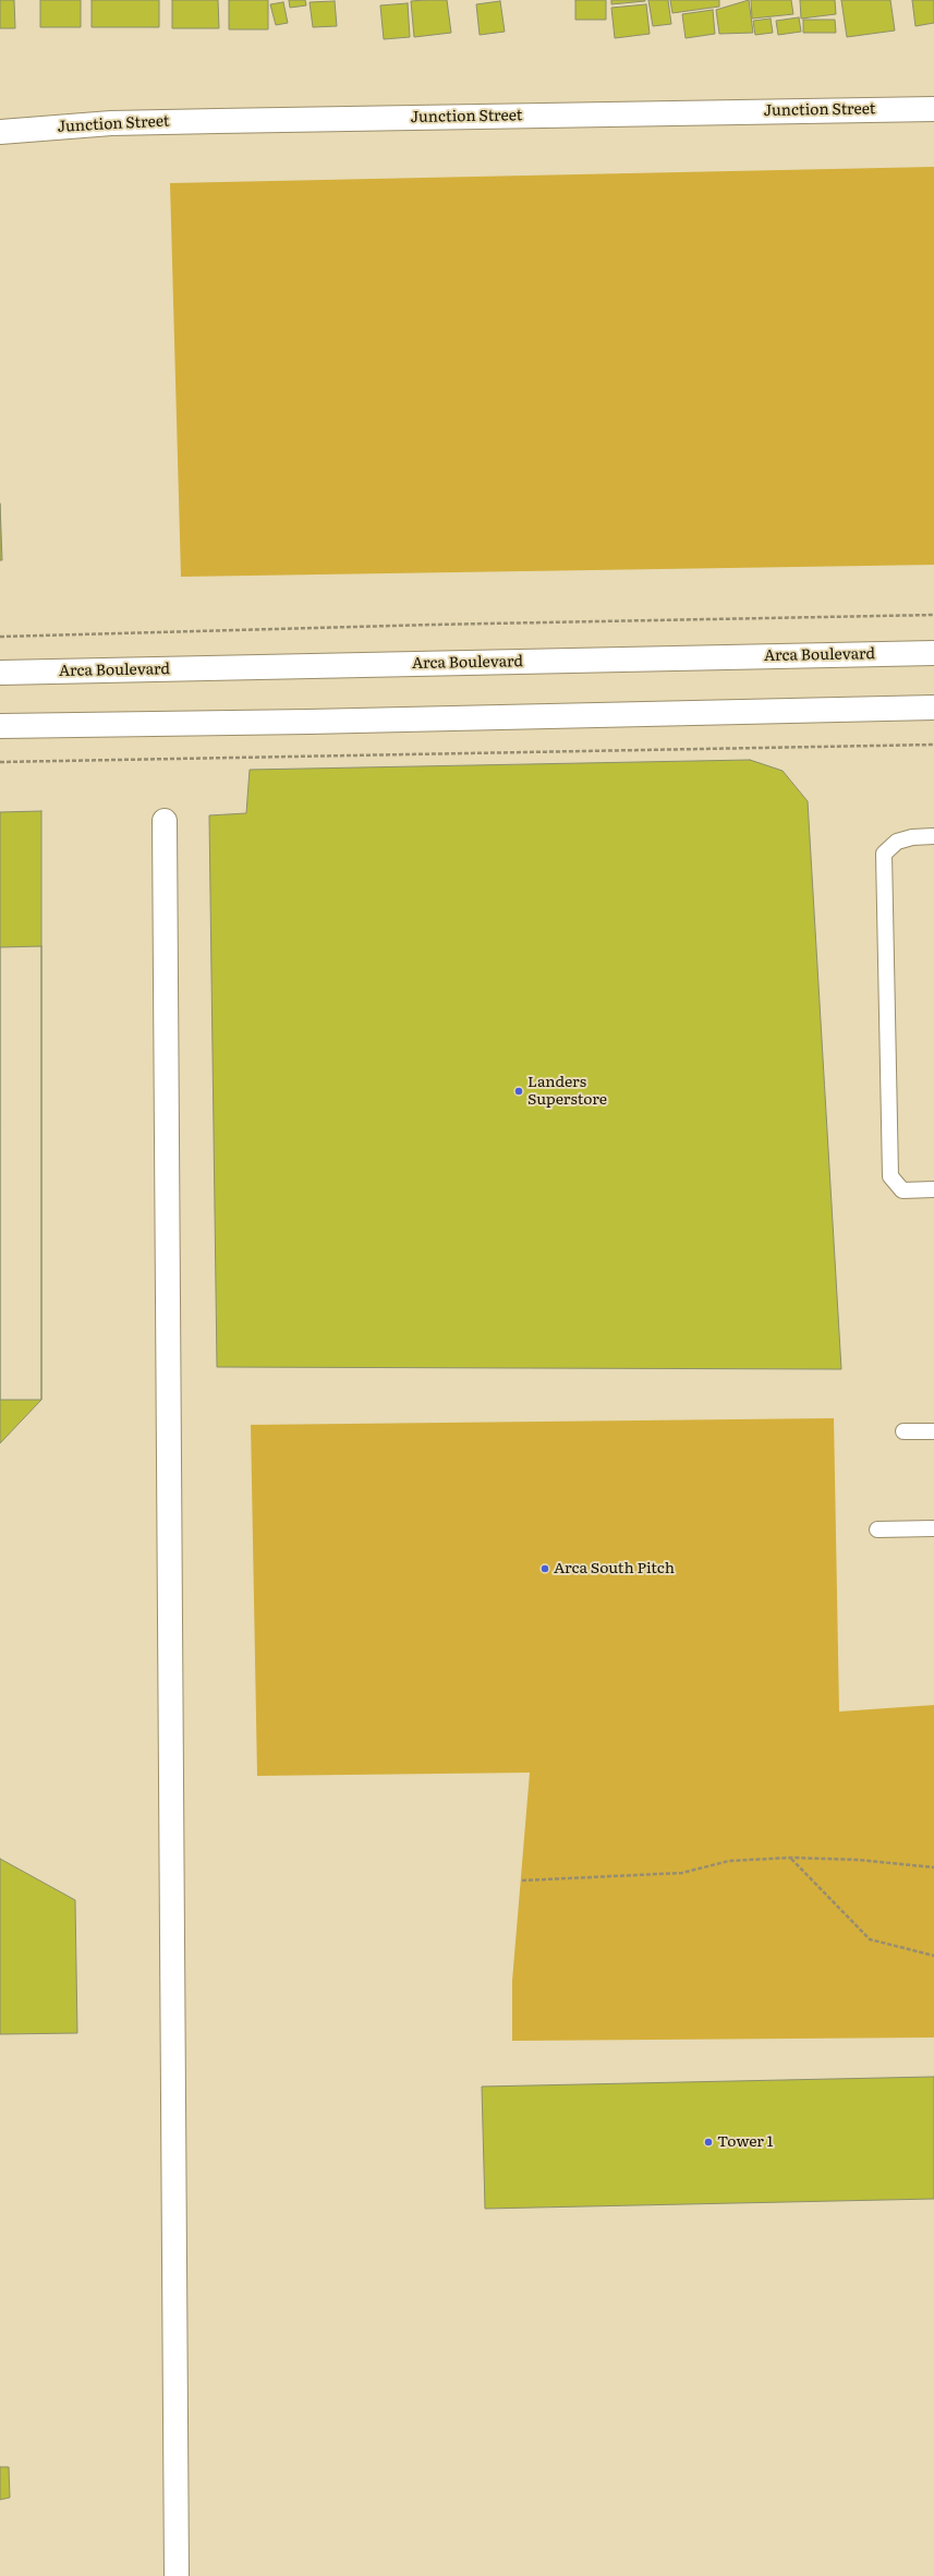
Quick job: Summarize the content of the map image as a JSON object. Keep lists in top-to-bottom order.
{
  "streets": {
    "street": ["Junction Street", "Arca Boulevard"]
  },
  "places": ["Landers Superstore", "Arca South Pitch", "Tower 1"]
}
